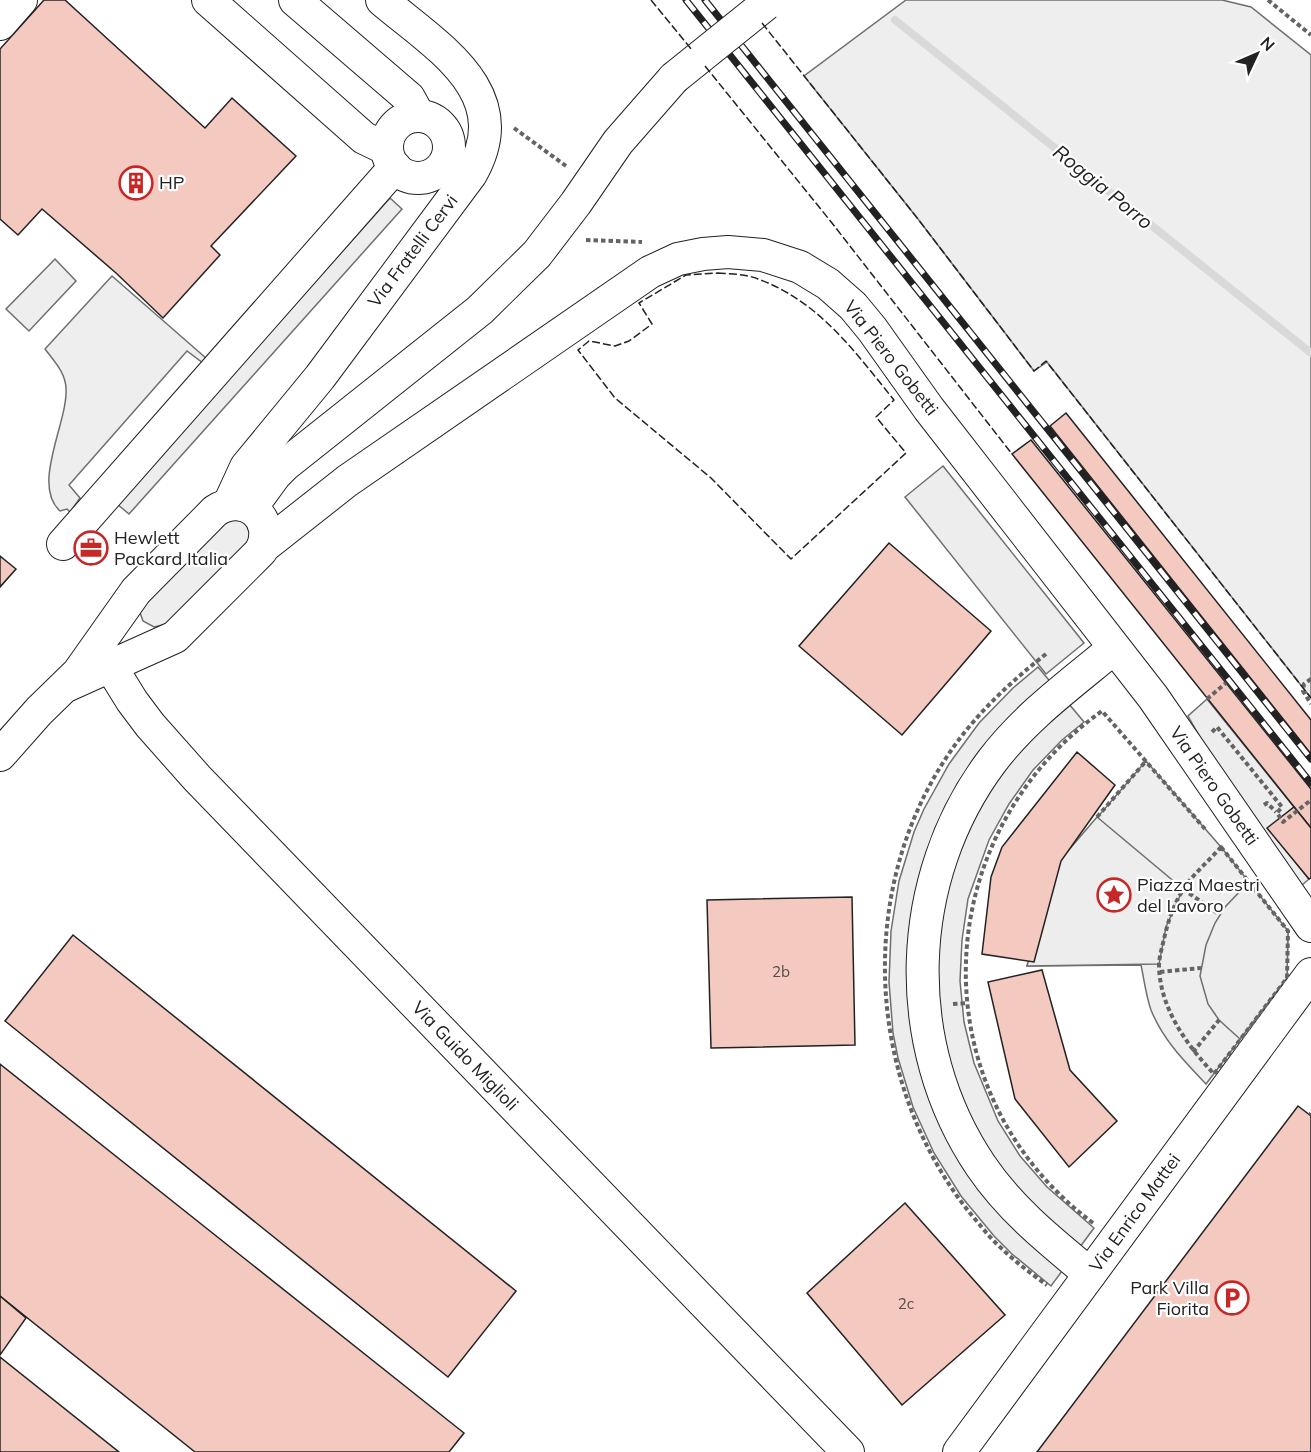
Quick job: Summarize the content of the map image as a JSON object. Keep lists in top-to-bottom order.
{
  "streets": {
    "street": [
      "Via Fratelli Cervi",
      "Via Piero Gobetti",
      "Via Guido Miglioli",
      "Via Enrico Mattei"
    ]
  },
  "crossings": [
    ["Via Fratelli Cervi", "Via Piero Gobetti"],
    ["Via Piero Gobetti", "Via Guido Miglioli"]
  ],
  "water": ["Roggia Porro"],
  "places": {
    "building": ["HP"],
    "office": ["Hewlett Packard Italia"],
    "place": ["Piazza Maestri del Lavoro"],
    "parking": ["Park Villa Fiorita"]
  },
  "house_numbers": ["2b", "2c"],
  "north": "top right"
}
